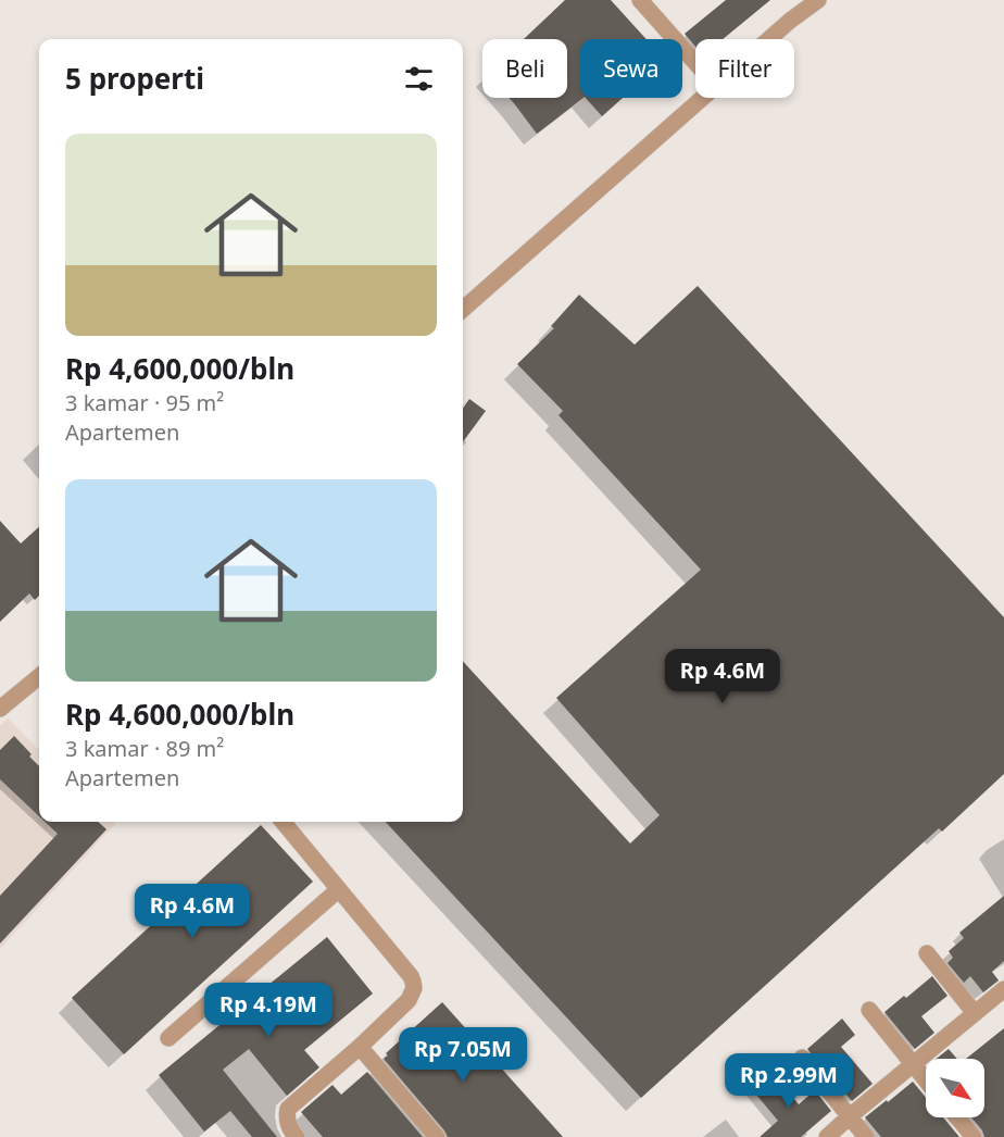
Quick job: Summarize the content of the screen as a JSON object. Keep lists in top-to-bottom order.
{
  "north": "bottom right",
  "page": {
    "chip": ["Beli", "Sewa", "Filter"],
    "heading": "5 properti",
    "list": [
      {
        "name": "Rp 4,600,000/bln",
        "note": "3 kamar · 95 m² · Apartemen"
      },
      {
        "name": "Rp 4,600,000/bln",
        "note": "3 kamar · 89 m² · Apartemen"
      }
    ],
    "price": [
      "Rp 4.6M",
      "Rp 4.6M",
      "Rp 4.19M",
      "Rp 7.05M",
      "Rp 2.99M"
    ]
  }
}
